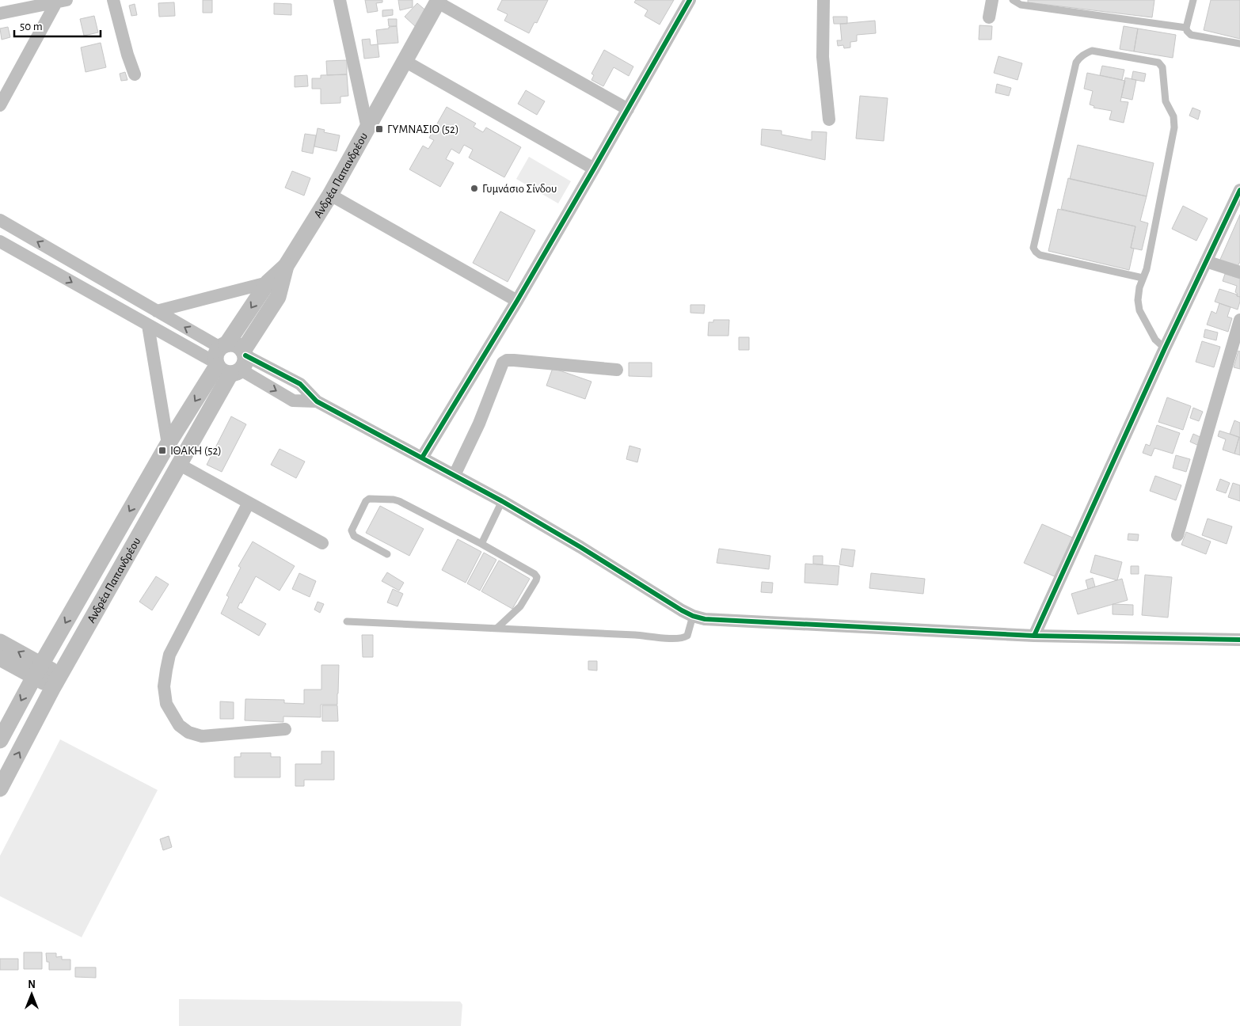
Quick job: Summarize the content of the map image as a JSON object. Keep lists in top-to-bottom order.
{
  "streets": {
    "street": ["Ανδρέα Παπανδρέου"]
  },
  "places": {
    "transit": ["ΓΥΜΝΑΣΙΟ (52)", "ΙΘΑΚΗ (52)"],
    "other": ["Γυμνάσιο Σίνδου"]
  },
  "scale_bar": "50 m",
  "north": "top"
}
